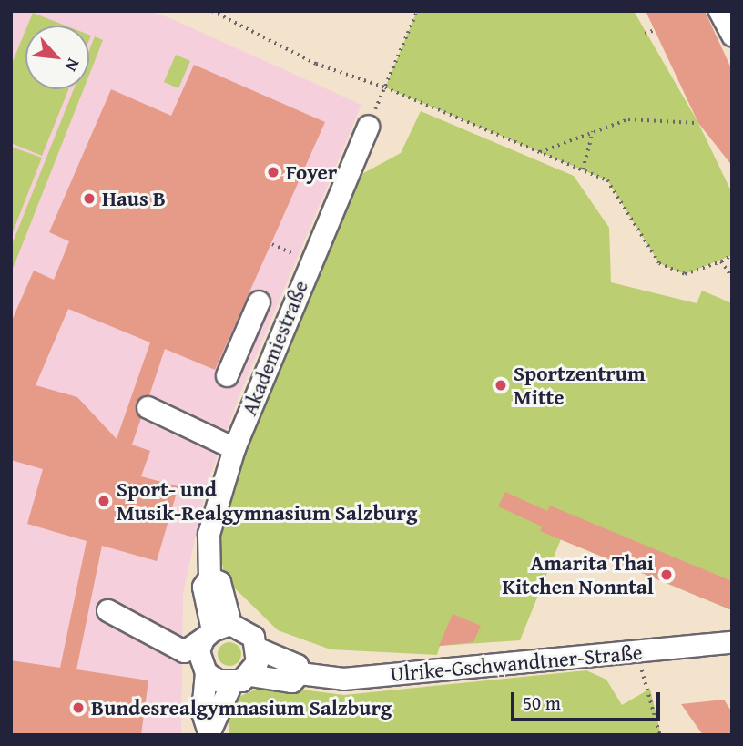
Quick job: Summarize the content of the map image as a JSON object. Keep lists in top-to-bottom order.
{
  "streets": {
    "street": ["Akademiestraße", "Ulrike-Gschwandtner-Straße"]
  },
  "crossings": [
    ["Akademiestraße", "Ulrike-Gschwandtner-Straße"]
  ],
  "places": [
    "Foyer",
    "Haus B",
    "Sportzentrum Mitte",
    "Sport- und Musik-Realgymnasium Salzburg",
    "Amarita Thai Kitchen Nonntal",
    "Bundesrealgymnasium Salzburg"
  ],
  "scale_bar": "50 m",
  "north": "bottom right"
}
